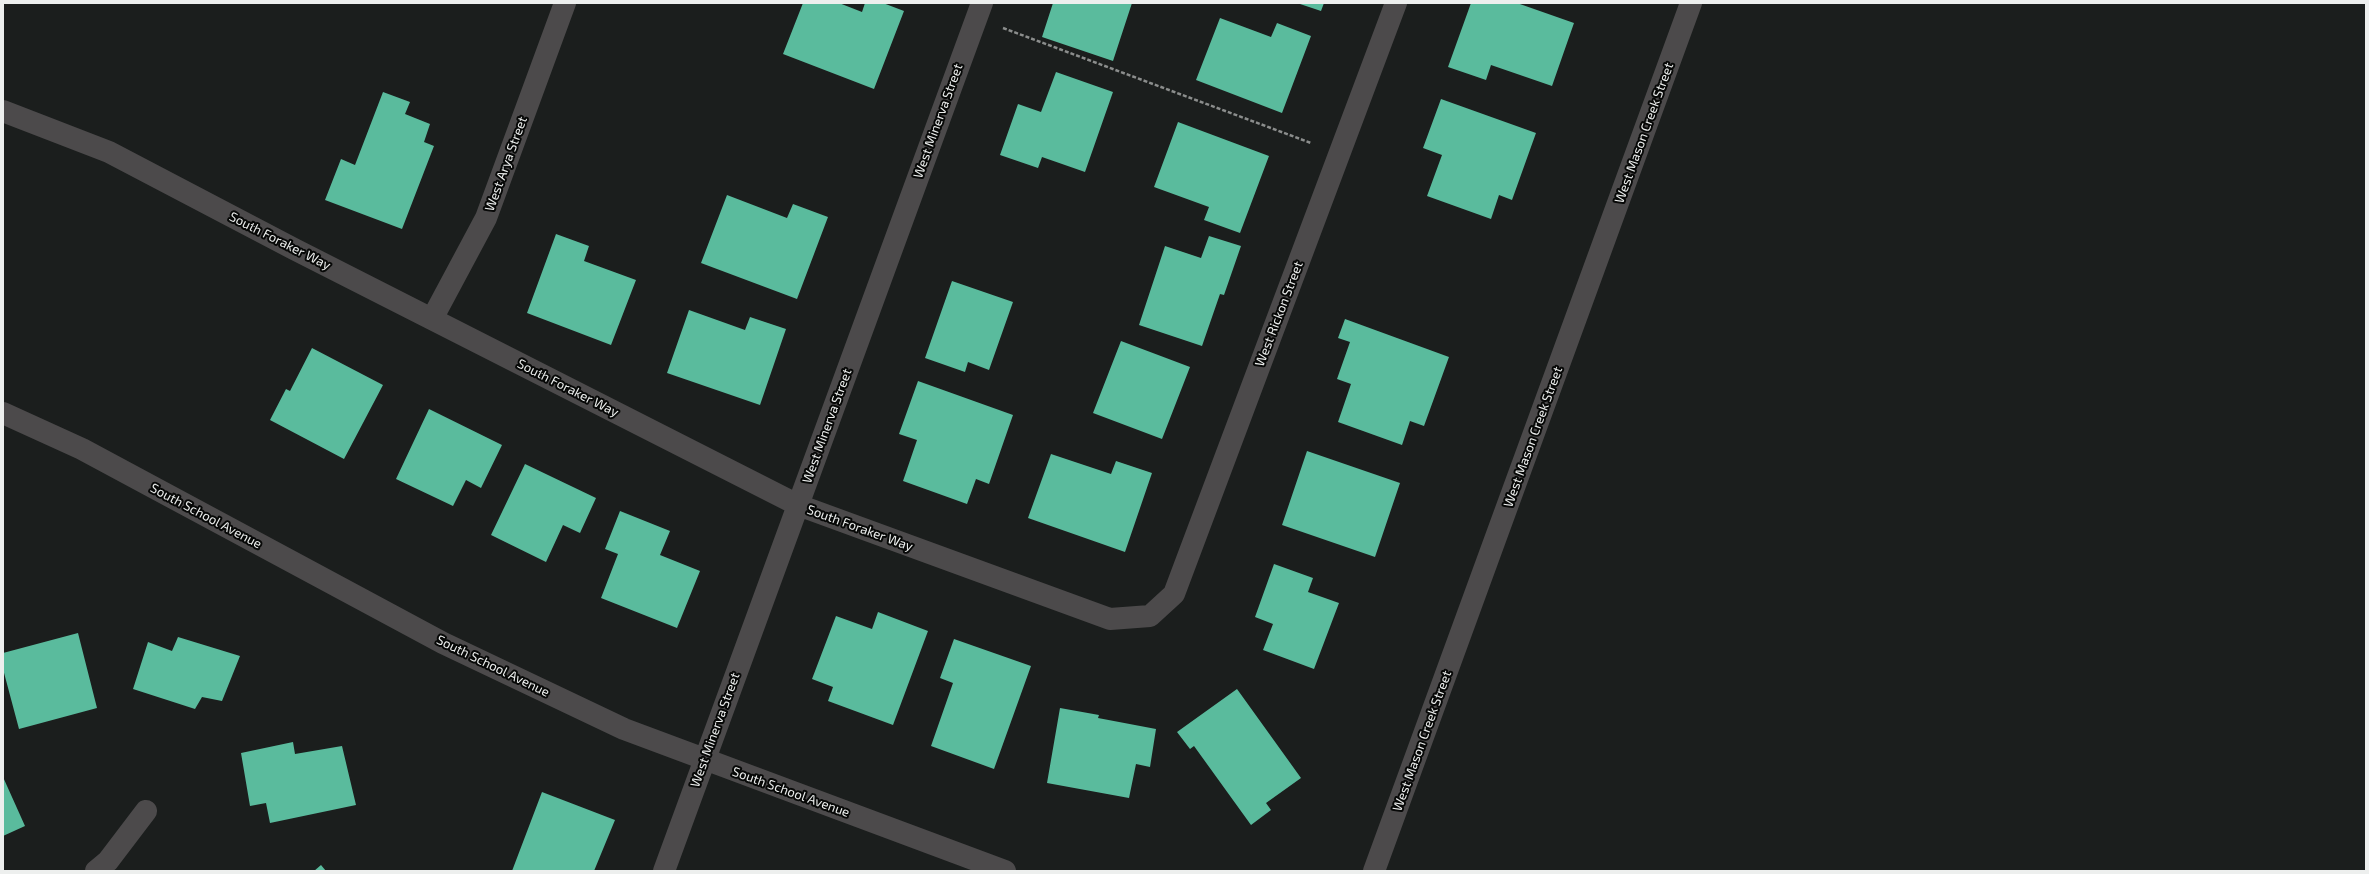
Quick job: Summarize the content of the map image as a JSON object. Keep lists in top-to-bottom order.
{
  "streets": {
    "street": [
      "West Minerva Street",
      "West Mason Creek Street",
      "West Arya Street",
      "South Foraker Way",
      "West Rickon Street",
      "South School Avenue"
    ]
  },
  "crossings": [
    ["West Minerva Street", "South Foraker Way"],
    ["West Minerva Street", "South School Avenue"],
    ["West Arya Street", "South Foraker Way"],
    ["South Foraker Way", "West Rickon Street"]
  ]
}
